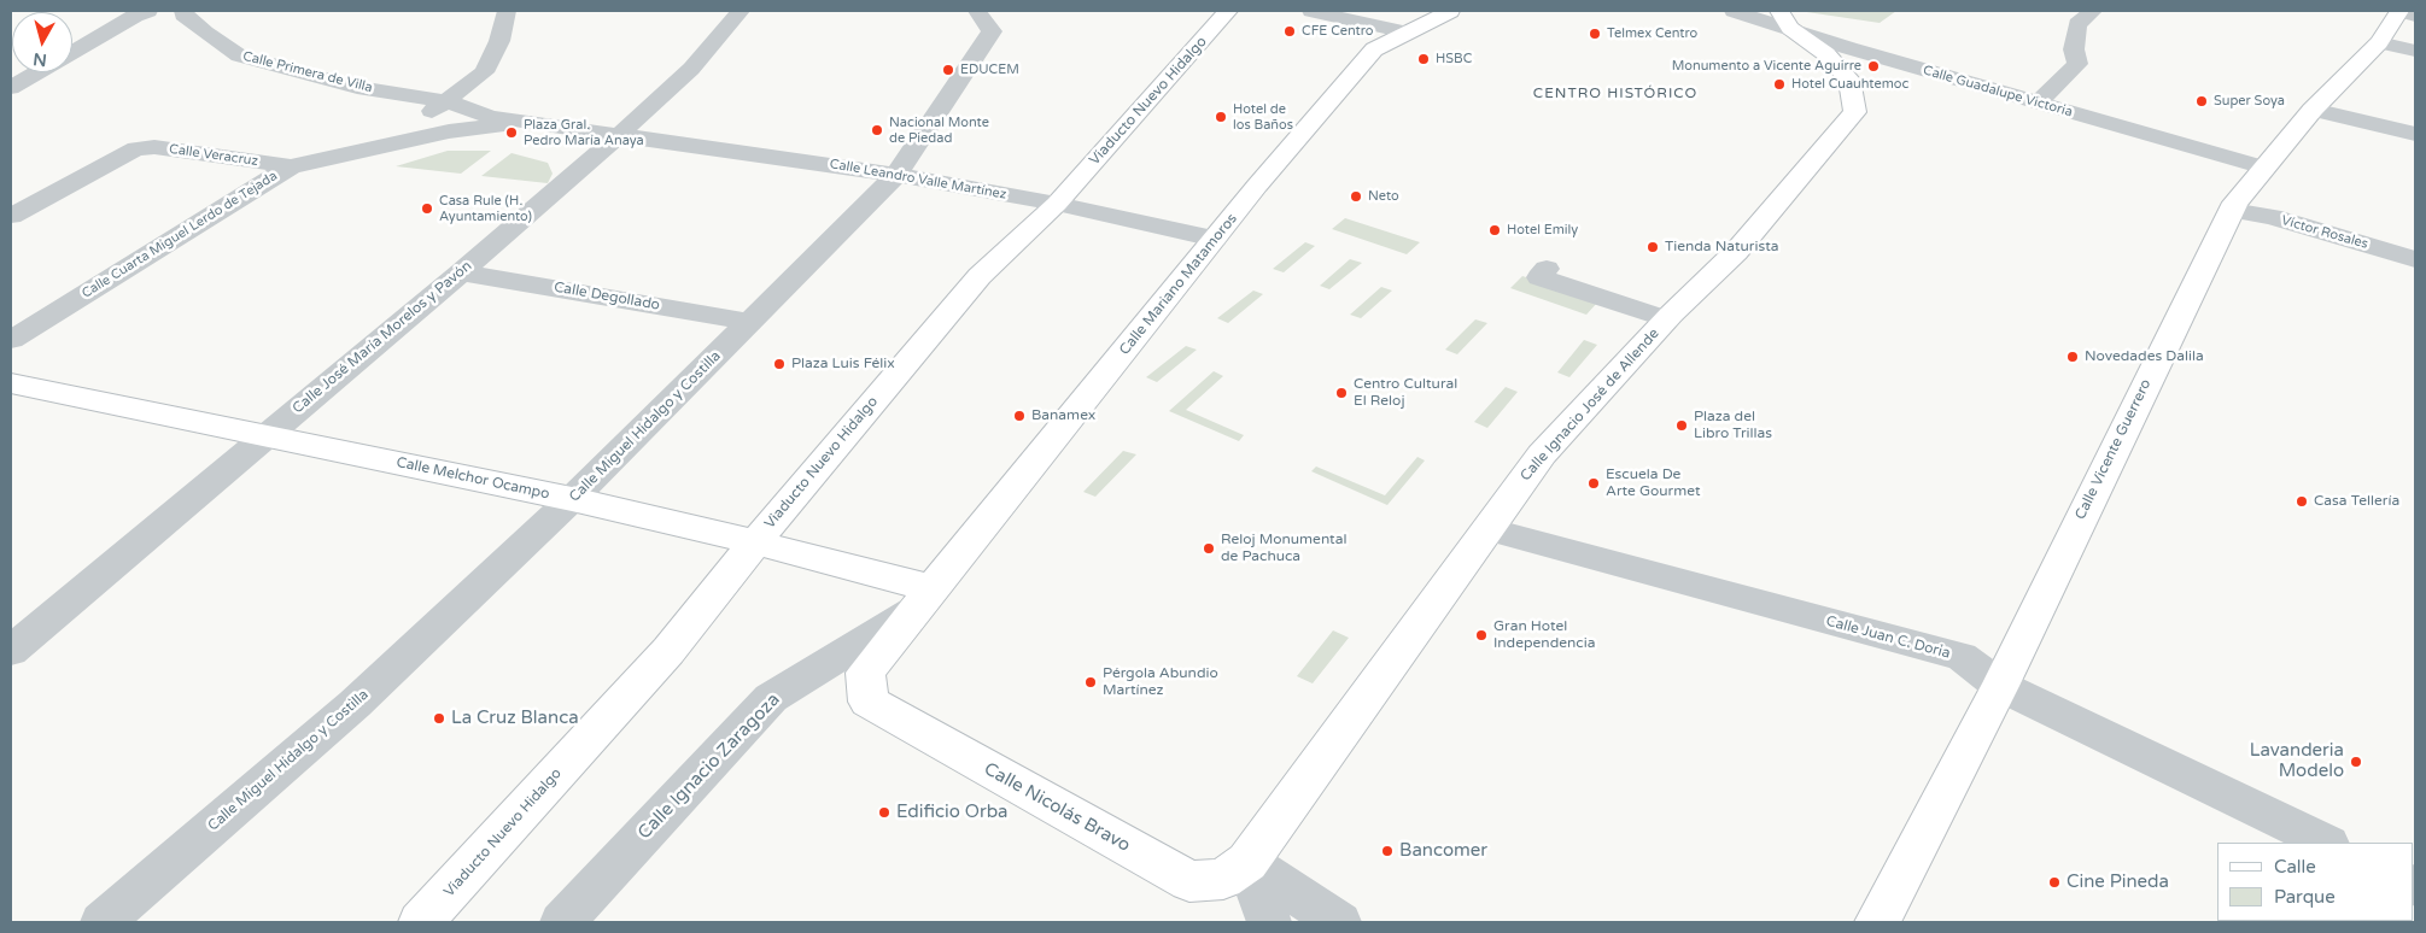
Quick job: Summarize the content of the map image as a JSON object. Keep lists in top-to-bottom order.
{
  "streets": {
    "street": [
      "Calle Primera de Villa",
      "Calle Guadalupe Victoria",
      "Viaducto Nuevo Hidalgo",
      "Calle Veracruz",
      "Calle Leandro Valle Martínez",
      "Víctor Rosales",
      "Calle Cuarta Miguel Lerdo de Tejada",
      "Calle Mariano Matamoros",
      "Calle Degollado",
      "Calle José María Morelos y Pavón",
      "Calle Ignacio José de Allende",
      "Calle Miguel Hidalgo y Costilla",
      "Calle Vicente Guerrero",
      "Calle Melchor Ocampo",
      "Calle Juan C. Doria",
      "Calle Ignacio Zaragoza",
      "Calle Nicolás Bravo"
    ]
  },
  "crossings": [
    ["Calle Primera de Villa", "Calle Leandro Valle Martínez"],
    ["Calle Primera de Villa", "Calle Cuarta Miguel Lerdo de Tejada"],
    ["Calle Guadalupe Victoria", "Calle Ignacio José de Allende"],
    ["Calle Guadalupe Victoria", "Calle Vicente Guerrero"],
    ["Viaducto Nuevo Hidalgo", "Calle Leandro Valle Martínez"],
    ["Viaducto Nuevo Hidalgo", "Calle Melchor Ocampo"],
    ["Calle Veracruz", "Calle Cuarta Miguel Lerdo de Tejada"],
    ["Calle Leandro Valle Martínez", "Calle Cuarta Miguel Lerdo de Tejada"],
    ["Calle Leandro Valle Martínez", "Calle Mariano Matamoros"],
    ["Calle Leandro Valle Martínez", "Calle José María Morelos y Pavón"],
    ["Calle Leandro Valle Martínez", "Calle Miguel Hidalgo y Costilla"],
    ["Víctor Rosales", "Calle Vicente Guerrero"],
    ["Calle Mariano Matamoros", "Calle Melchor Ocampo"],
    ["Calle Mariano Matamoros", "Calle Ignacio Zaragoza"],
    ["Calle Mariano Matamoros", "Calle Nicolás Bravo"],
    ["Calle Degollado", "Calle José María Morelos y Pavón"],
    ["Calle Degollado", "Calle Miguel Hidalgo y Costilla"],
    ["Calle José María Morelos y Pavón", "Calle Melchor Ocampo"],
    ["Calle Ignacio José de Allende", "Calle Juan C. Doria"],
    ["Calle Ignacio José de Allende", "Calle Nicolás Bravo"],
    ["Calle Miguel Hidalgo y Costilla", "Calle Melchor Ocampo"],
    ["Calle Vicente Guerrero", "Calle Juan C. Doria"],
    ["Calle Melchor Ocampo", "Calle Ignacio Zaragoza"],
    ["Calle Melchor Ocampo", "Calle Nicolás Bravo"],
    ["Calle Ignacio Zaragoza", "Calle Nicolás Bravo"]
  ],
  "districts": ["CENTRO HISTÓRICO"],
  "places": [
    "CFE Centro",
    "Telmex Centro",
    "HSBC",
    "Monumento a Vicente Aguirre",
    "EDUCEM",
    "Hotel Cuauhtemoc",
    "Super Soya",
    "Hotel de los Baños",
    "Nacional Monte de Piedad",
    "Plaza Gral. Pedro María Anaya",
    "Neto",
    "Casa Rule (H. Ayuntamiento)",
    "Hotel Emily",
    "Tienda Naturista",
    "Novedades Dalila",
    "Plaza Luis Félix",
    "Centro Cultural El Reloj",
    "Banamex",
    "Plaza del Libro Trillas",
    "Escuela De Arte Gourmet",
    "Casa Tellería",
    "Reloj Monumental de Pachuca",
    "Gran Hotel Independencia",
    "Pérgola Abundio Martínez",
    "La Cruz Blanca",
    "Lavanderia Modelo",
    "Edificio Orba",
    "Bancomer",
    "Cine Pineda"
  ],
  "legend": ["Calle", "Parque"],
  "north": "bottom"
}
